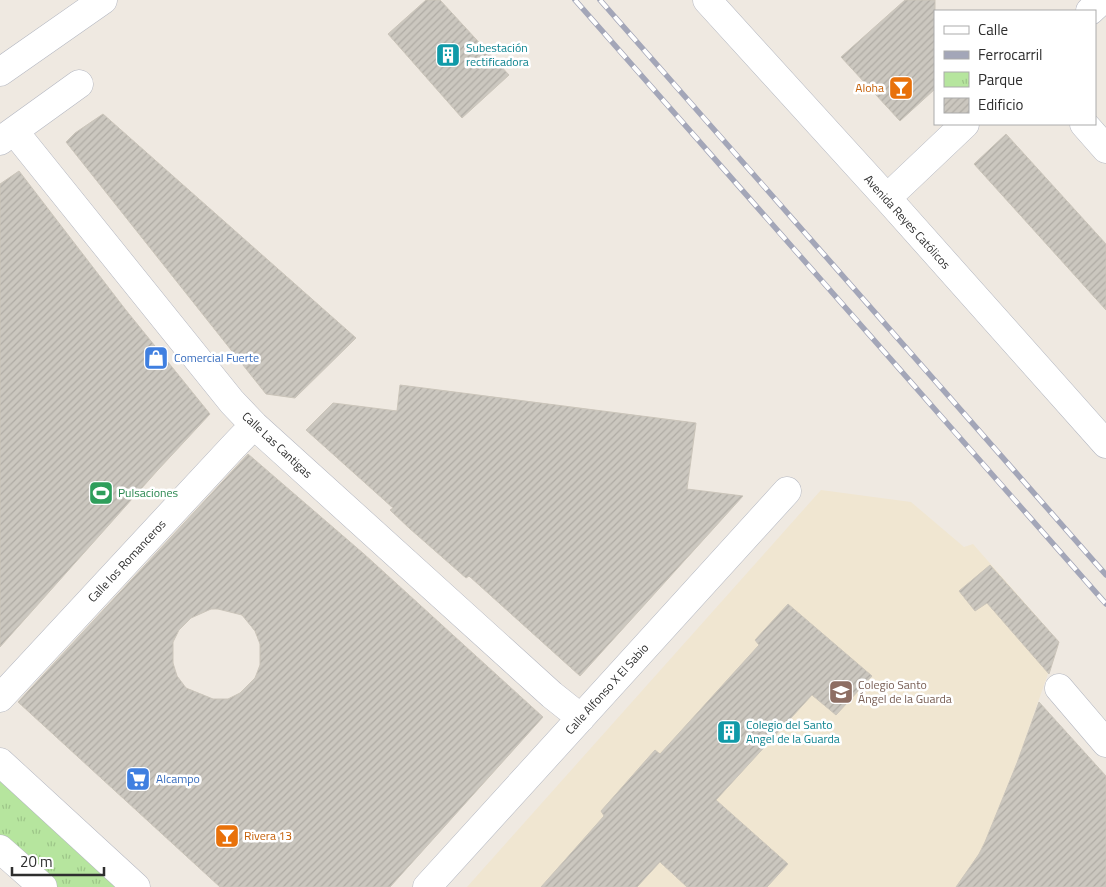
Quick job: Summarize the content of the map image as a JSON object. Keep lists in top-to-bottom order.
{
  "streets": {
    "street": [
      "Avenida Reyes Católicos",
      "Calle Las Cantigas",
      "Calle los Romanceros",
      "Calle Alfonso X El Sabio"
    ]
  },
  "crossings": [
    ["Calle Las Cantigas", "Calle los Romanceros"],
    ["Calle Las Cantigas", "Calle Alfonso X El Sabio"]
  ],
  "places": {
    "building": ["Subestación rectificadora", "Colegio del Santo Angel de la Guarda"],
    "bar": ["Aloha", "Rivera 13"],
    "shop": ["Comercial Fuerte"],
    "sports": ["Pulsaciones"],
    "school or university": ["Colegio Santo Ángel de la Guarda"],
    "supermarket": ["Alcampo"]
  },
  "legend": [
    "Calle",
    "Ferrocarril",
    "Parque",
    "Edificio"
  ],
  "scale_bar": "20 m"
}
